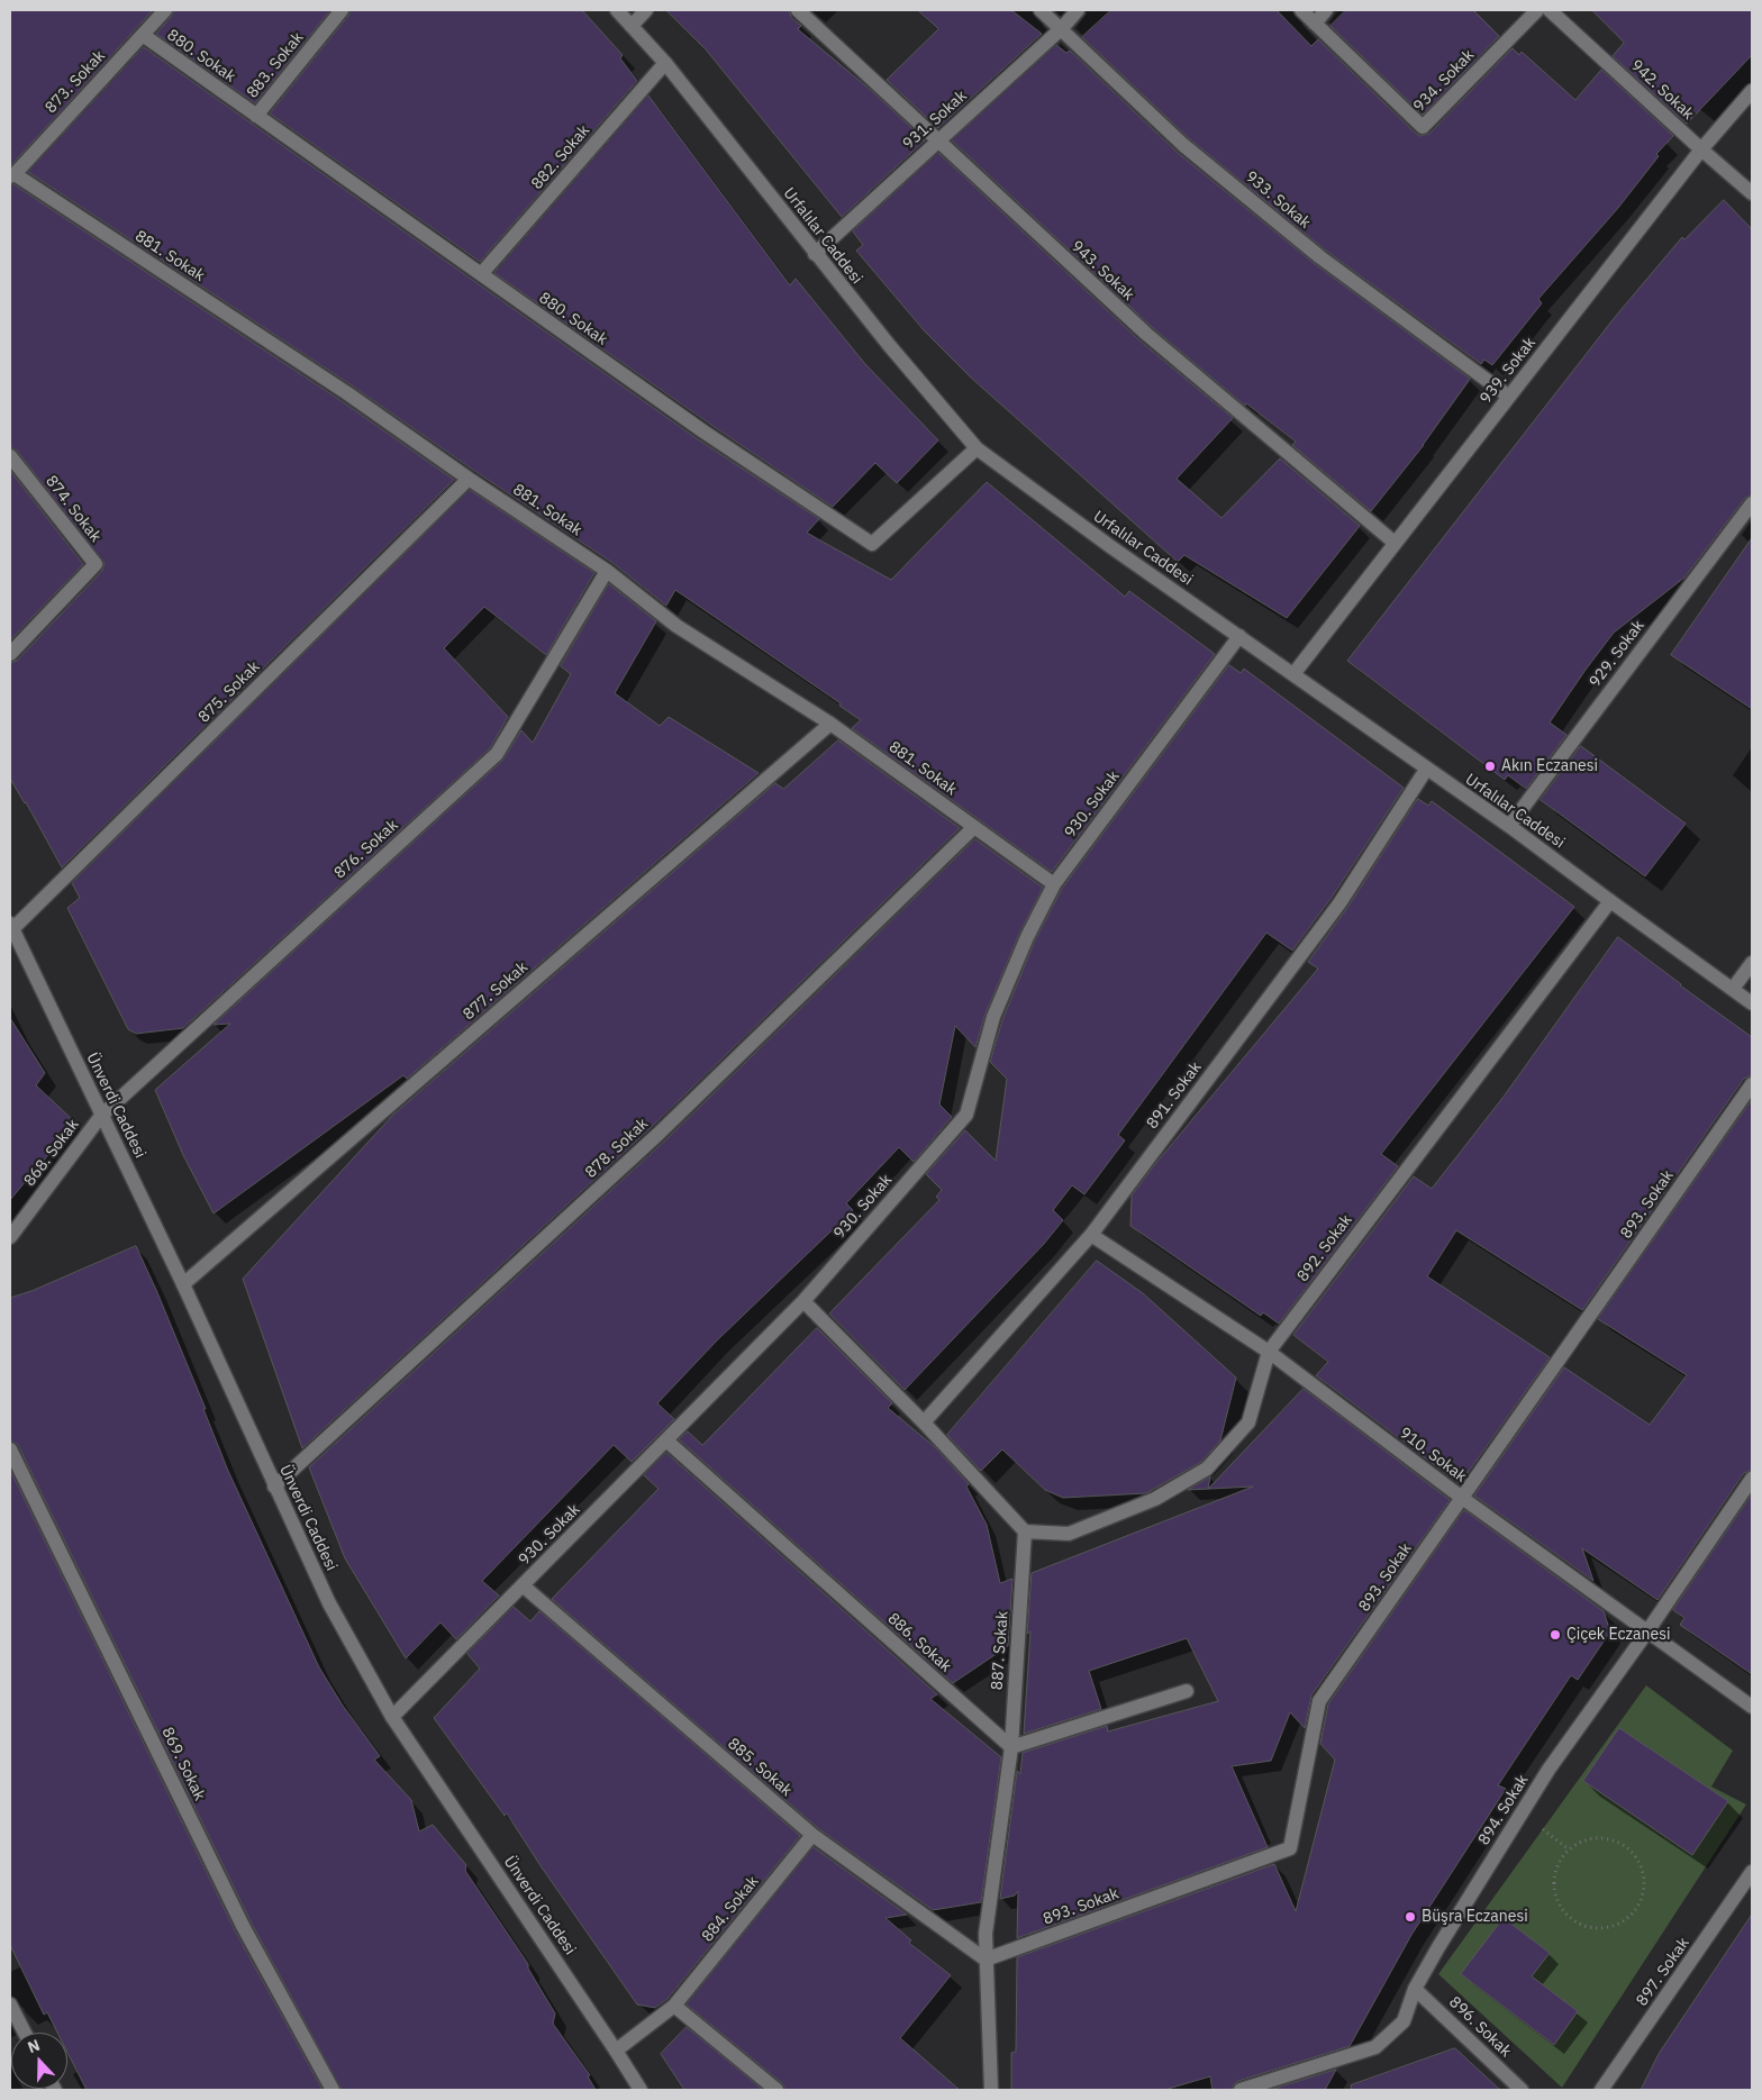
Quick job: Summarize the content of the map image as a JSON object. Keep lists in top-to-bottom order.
{
  "streets": {
    "street": [
      "880. Sokak",
      "883. Sokak",
      "934. Sokak",
      "873. Sokak",
      "942. Sokak",
      "931. Sokak",
      "882. Sokak",
      "933. Sokak",
      "Urfalılar Caddesi",
      "881. Sokak",
      "943. Sokak",
      "939. Sokak",
      "874. Sokak",
      "929. Sokak",
      "875. Sokak",
      "930. Sokak",
      "876. Sokak",
      "877. Sokak",
      "891. Sokak",
      "Ünverdi Caddesi",
      "878. Sokak",
      "868. Sokak",
      "893. Sokak",
      "892. Sokak",
      "910. Sokak",
      "886. Sokak",
      "887. Sokak",
      "869. Sokak",
      "885. Sokak",
      "894. Sokak",
      "884. Sokak",
      "897. Sokak",
      "896. Sokak"
    ]
  },
  "crossings": [
    ["880. Sokak", "883. Sokak"],
    ["880. Sokak", "873. Sokak"],
    ["880. Sokak", "882. Sokak"],
    ["880. Sokak", "Urfalılar Caddesi"],
    ["873. Sokak", "881. Sokak"],
    ["942. Sokak", "939. Sokak"],
    ["931. Sokak", "933. Sokak"],
    ["931. Sokak", "Urfalılar Caddesi"],
    ["931. Sokak", "943. Sokak"],
    ["882. Sokak", "Urfalılar Caddesi"],
    ["933. Sokak", "939. Sokak"],
    ["Urfalılar Caddesi", "939. Sokak"],
    ["Urfalılar Caddesi", "929. Sokak"],
    ["Urfalılar Caddesi", "930. Sokak"],
    ["Urfalılar Caddesi", "891. Sokak"],
    ["Urfalılar Caddesi", "892. Sokak"],
    ["881. Sokak", "875. Sokak"],
    ["881. Sokak", "930. Sokak"],
    ["881. Sokak", "876. Sokak"],
    ["881. Sokak", "877. Sokak"],
    ["881. Sokak", "878. Sokak"],
    ["943. Sokak", "939. Sokak"],
    ["875. Sokak", "Ünverdi Caddesi"],
    ["930. Sokak", "Ünverdi Caddesi"],
    ["930. Sokak", "886. Sokak"],
    ["930. Sokak", "885. Sokak"],
    ["876. Sokak", "Ünverdi Caddesi"],
    ["876. Sokak", "868. Sokak"],
    ["877. Sokak", "Ünverdi Caddesi"],
    ["891. Sokak", "910. Sokak"],
    ["Ünverdi Caddesi", "878. Sokak"],
    ["Ünverdi Caddesi", "868. Sokak"],
    ["Ünverdi Caddesi", "884. Sokak"],
    ["893. Sokak", "910. Sokak"],
    ["893. Sokak", "887. Sokak"],
    ["893. Sokak", "885. Sokak"],
    ["892. Sokak", "910. Sokak"],
    ["892. Sokak", "887. Sokak"],
    ["910. Sokak", "894. Sokak"],
    ["886. Sokak", "887. Sokak"],
    ["887. Sokak", "885. Sokak"],
    ["885. Sokak", "884. Sokak"],
    ["894. Sokak", "896. Sokak"]
  ],
  "places": ["Akın Eczanesi", "Çiçek Eczanesi", "Büşra Eczanesi"],
  "north": "top"
}
